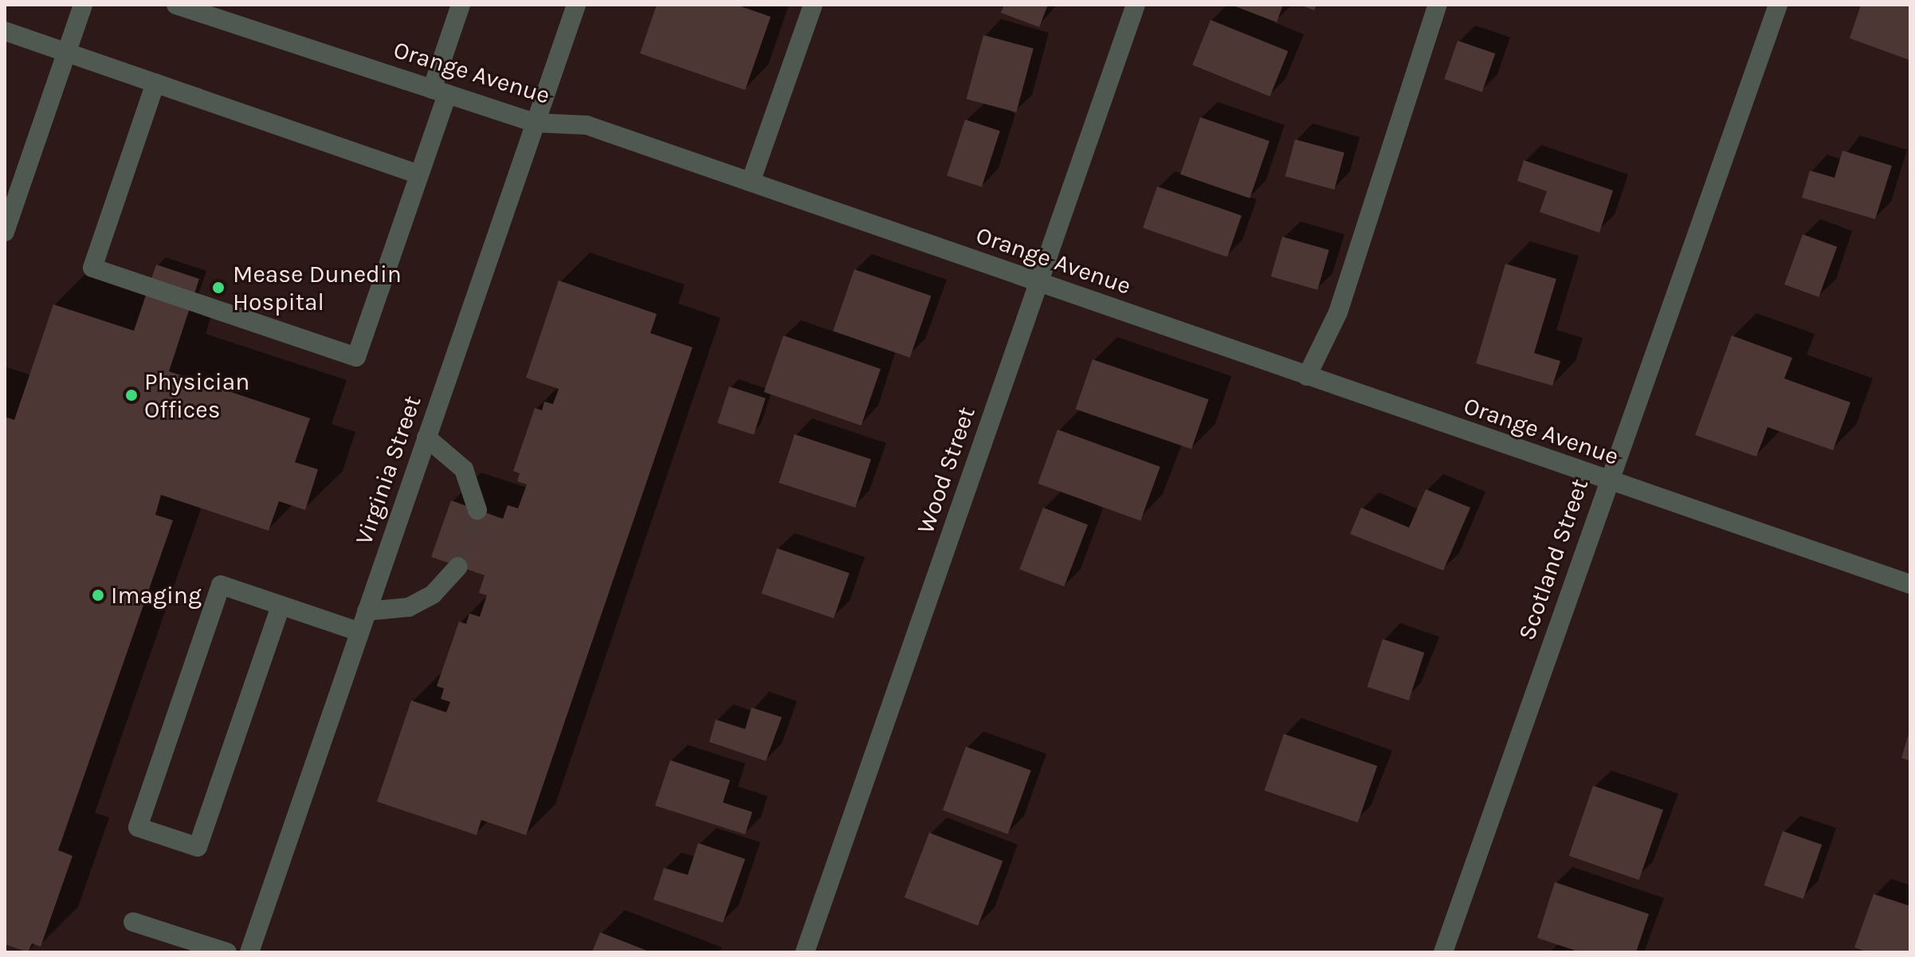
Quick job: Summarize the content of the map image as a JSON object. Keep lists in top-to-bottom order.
{
  "streets": {
    "street": [
      "Orange Avenue",
      "Virginia Street",
      "Wood Street",
      "Scotland Street"
    ]
  },
  "crossings": [
    ["Orange Avenue", "Virginia Street"],
    ["Orange Avenue", "Wood Street"],
    ["Orange Avenue", "Scotland Street"]
  ],
  "places": ["Mease Dunedin Hospital", "Physician Offices", "Imaging"]
}
